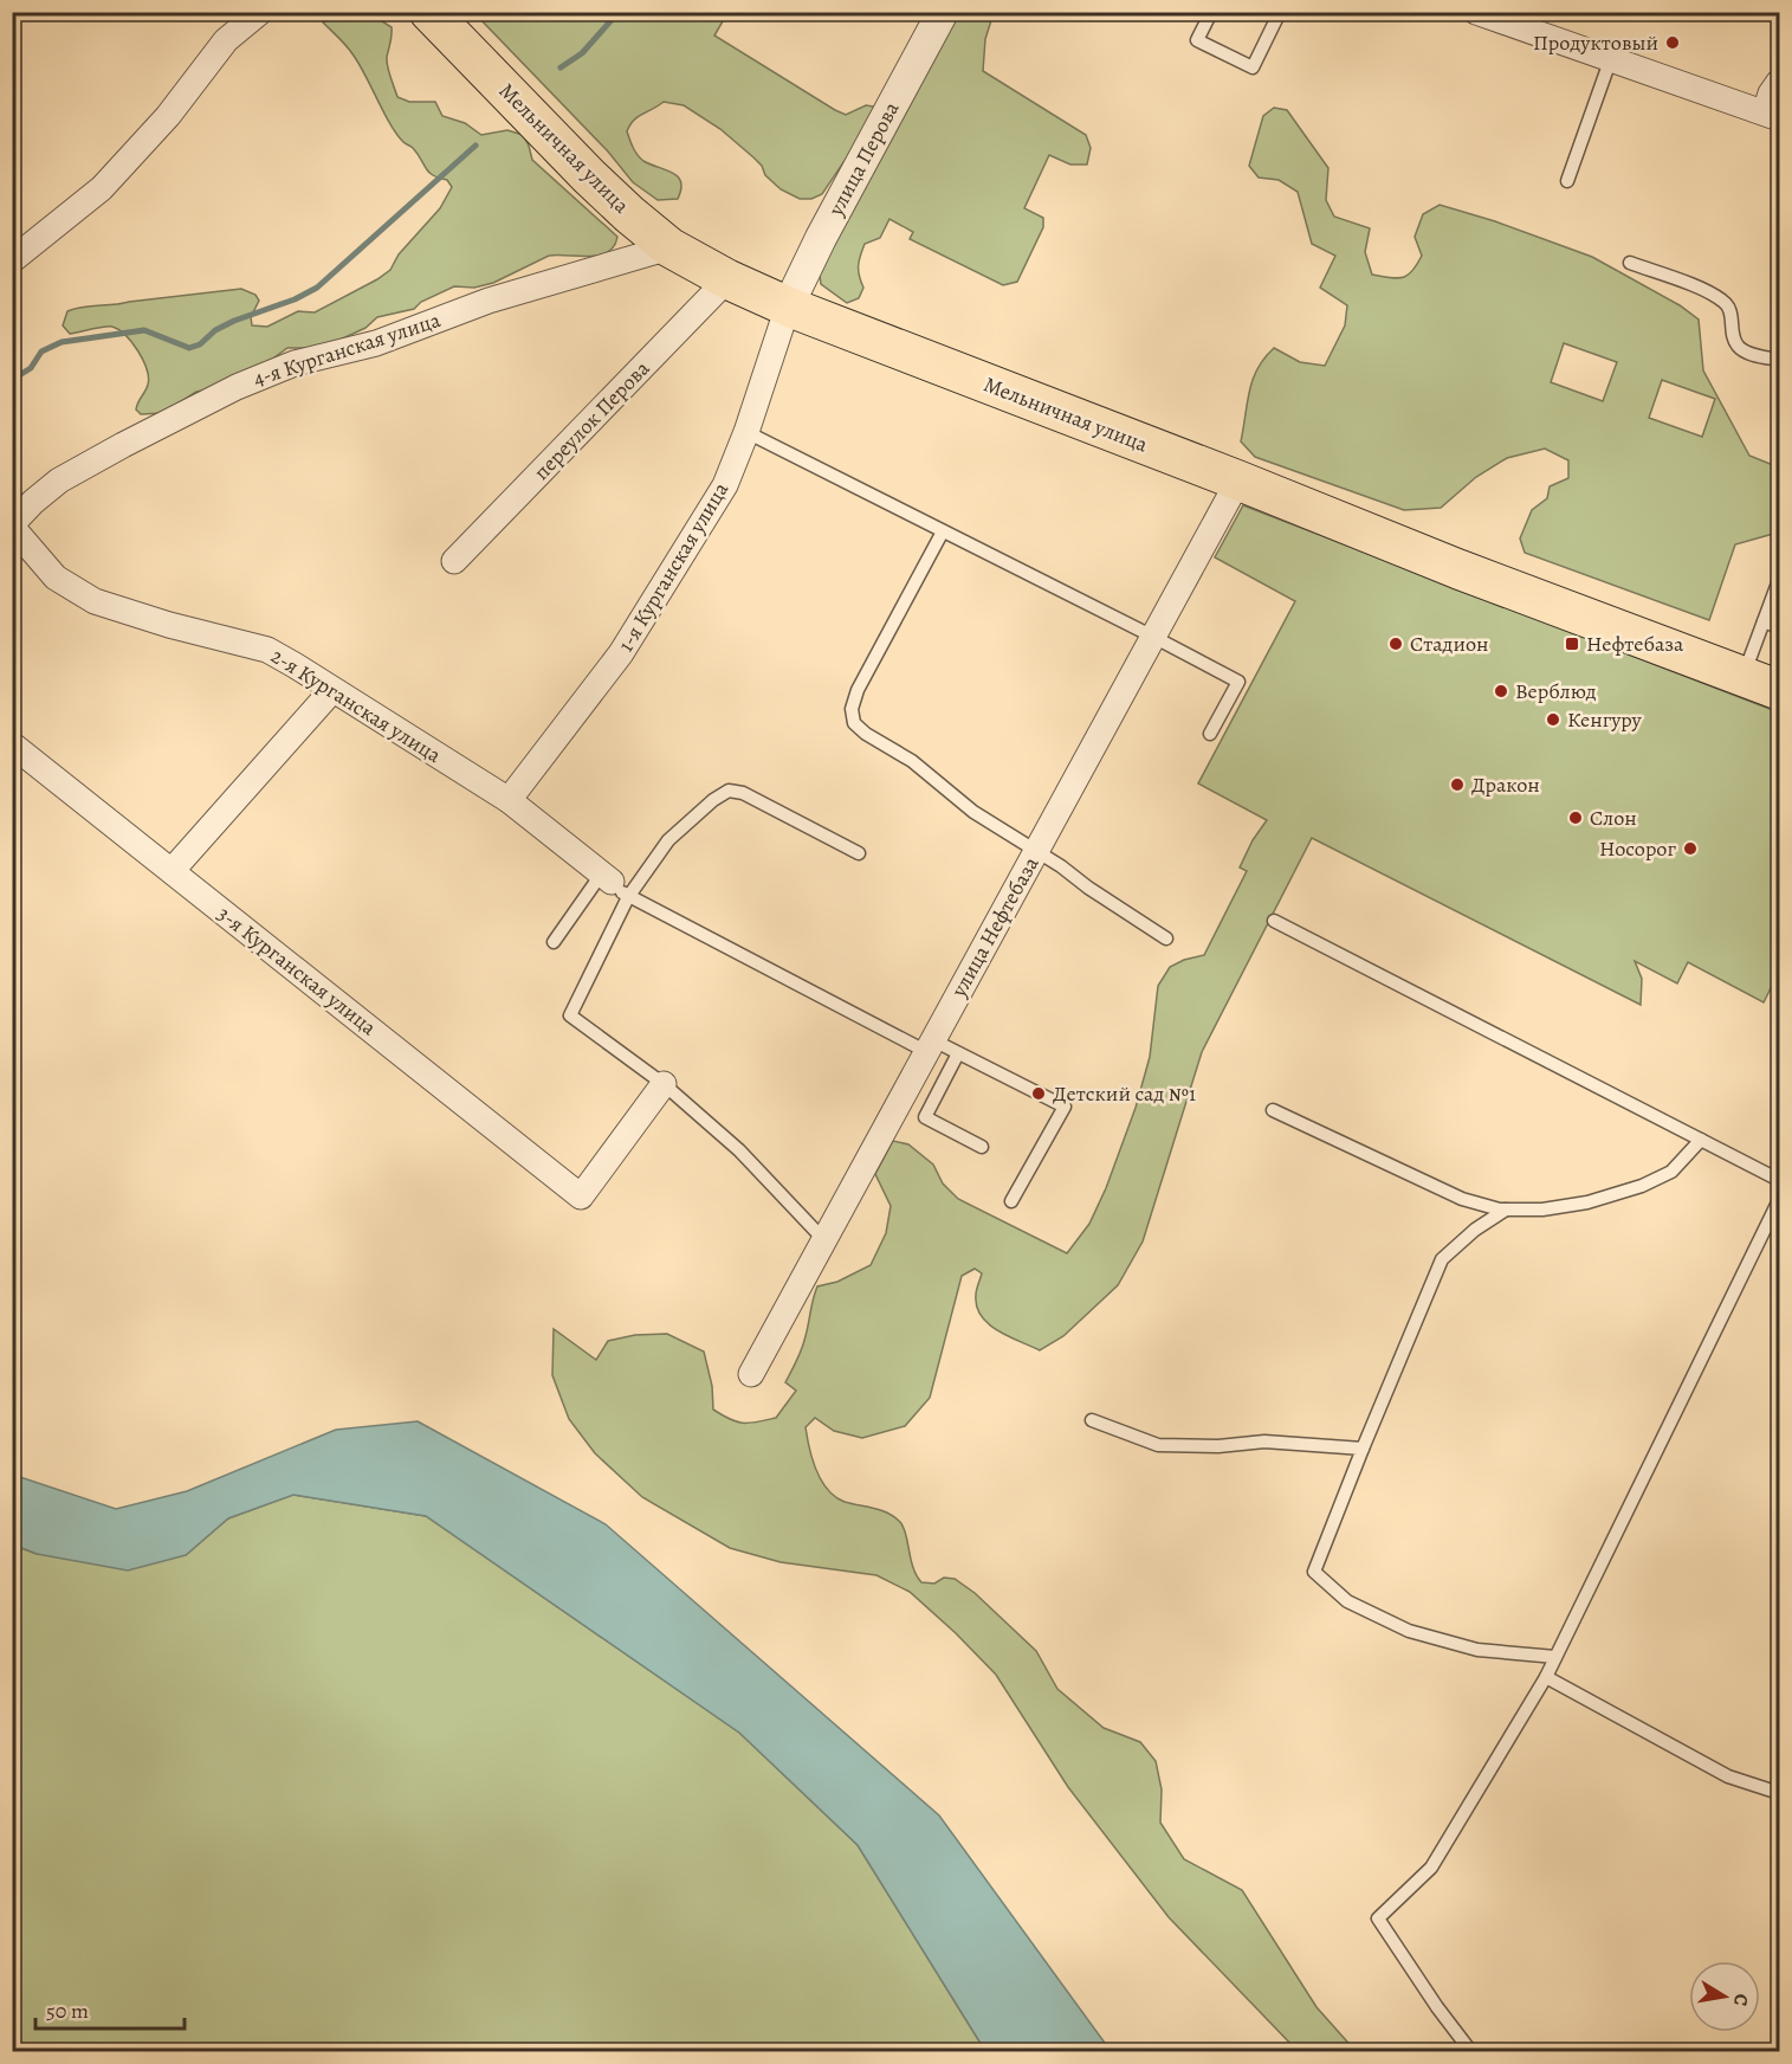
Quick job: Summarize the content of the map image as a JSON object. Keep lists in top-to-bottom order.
{
  "streets": {
    "main road": ["Мельничная улица"],
    "street": [
      "улица Перова",
      "4-я Курганская улица",
      "переулок Перова",
      "1-я Курганская улица",
      "2-я Курганская улица",
      "улица Нефтебаза",
      "3-я Курганская улица"
    ]
  },
  "crossings": [
    ["Мельничная улица", "улица Перова"],
    ["Мельничная улица", "4-я Курганская улица"],
    ["Мельничная улица", "переулок Перова"],
    ["Мельничная улица", "1-я Курганская улица"],
    ["Мельничная улица", "улица Нефтебаза"],
    ["улица Перова", "1-я Курганская улица"],
    ["4-я Курганская улица", "2-я Курганская улица"],
    ["1-я Курганская улица", "2-я Курганская улица"]
  ],
  "places": {
    "other": [
      "Продуктовый",
      "Стадион",
      "Верблюд",
      "Кенгуру",
      "Дракон",
      "Слон",
      "Носорог",
      "Детский сад №1"
    ],
    "transit": ["Нефтебаза"]
  },
  "scale_bar": "50 m",
  "north": "right"
}
